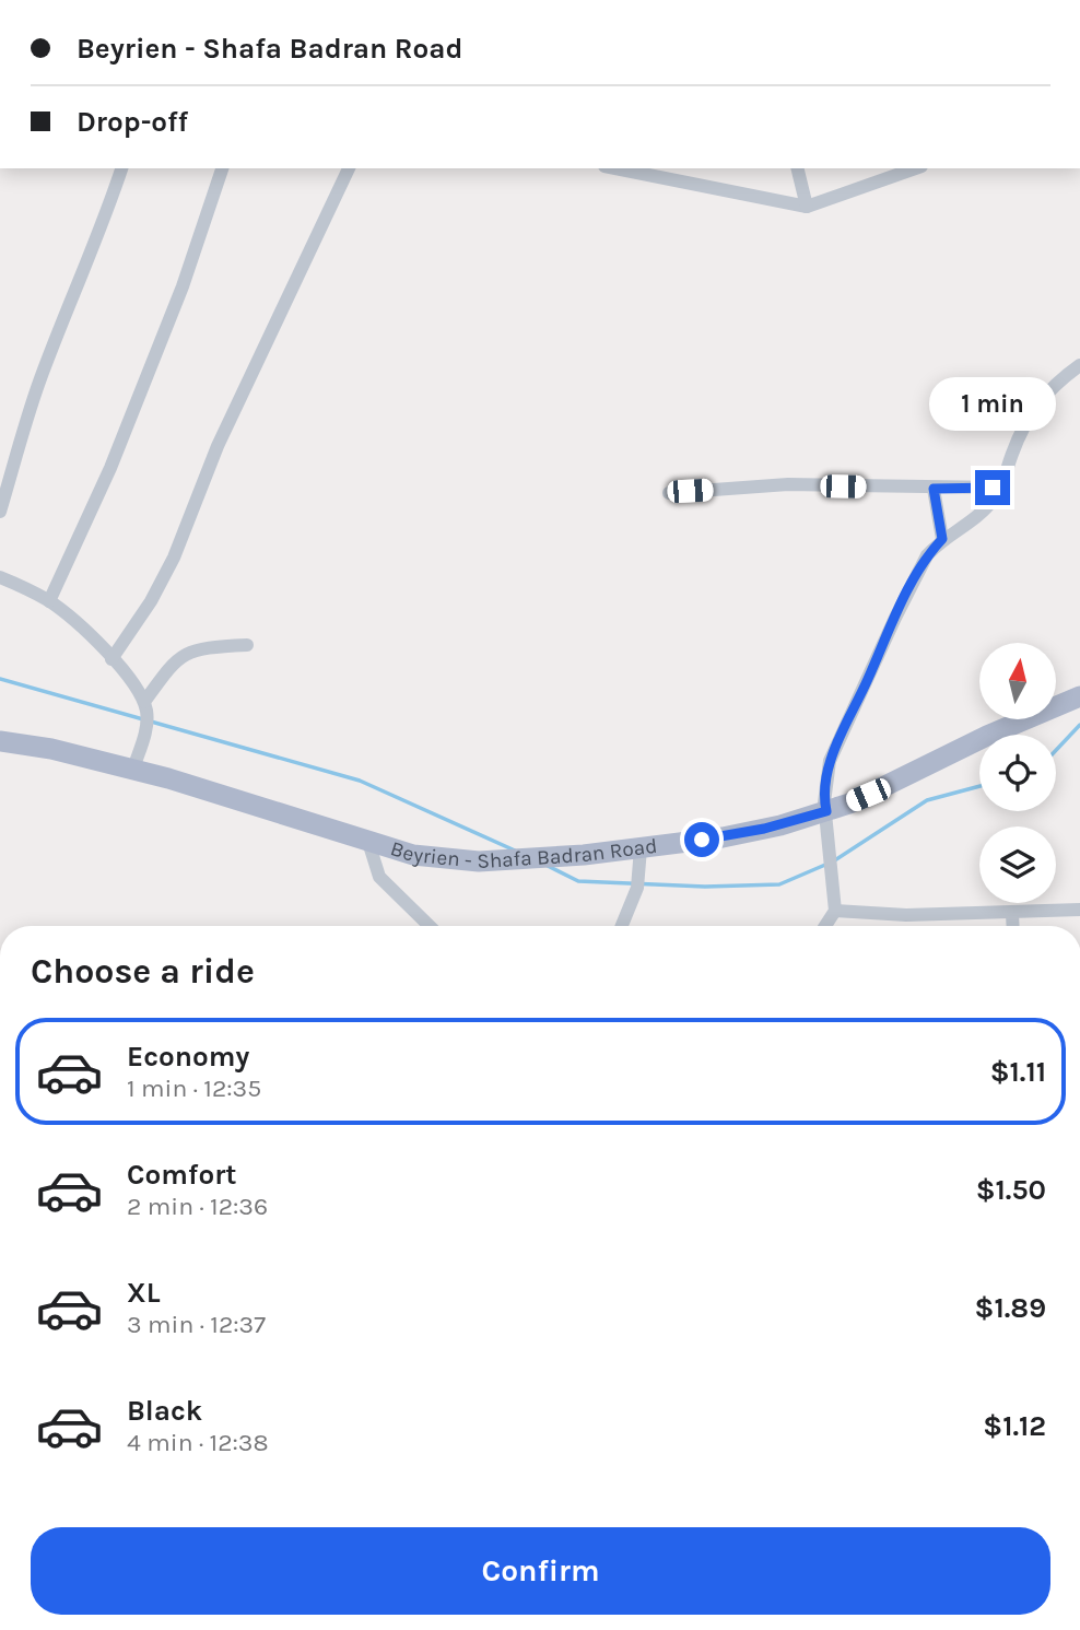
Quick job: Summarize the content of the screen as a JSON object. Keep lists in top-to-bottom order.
{
  "streets": {
    "main road": ["Beyrien - Shafa Badran Road"]
  },
  "north": "top",
  "page": {
    "banner": ["Beyrien - Shafa Badran Road", "Drop-off"],
    "bubble": "1 min",
    "heading": "Choose a ride",
    "list": [
      {
        "name": "Economy",
        "note": "1 min · 12:35",
        "value": "$1.11"
      },
      {
        "name": "Comfort",
        "note": "2 min · 12:36",
        "value": "$1.50"
      },
      {
        "name": "XL",
        "note": "3 min · 12:37",
        "value": "$1.89"
      },
      {
        "name": "Black",
        "note": "4 min · 12:38",
        "value": "$1.12"
      }
    ],
    "buttons": "Confirm"
  }
}
